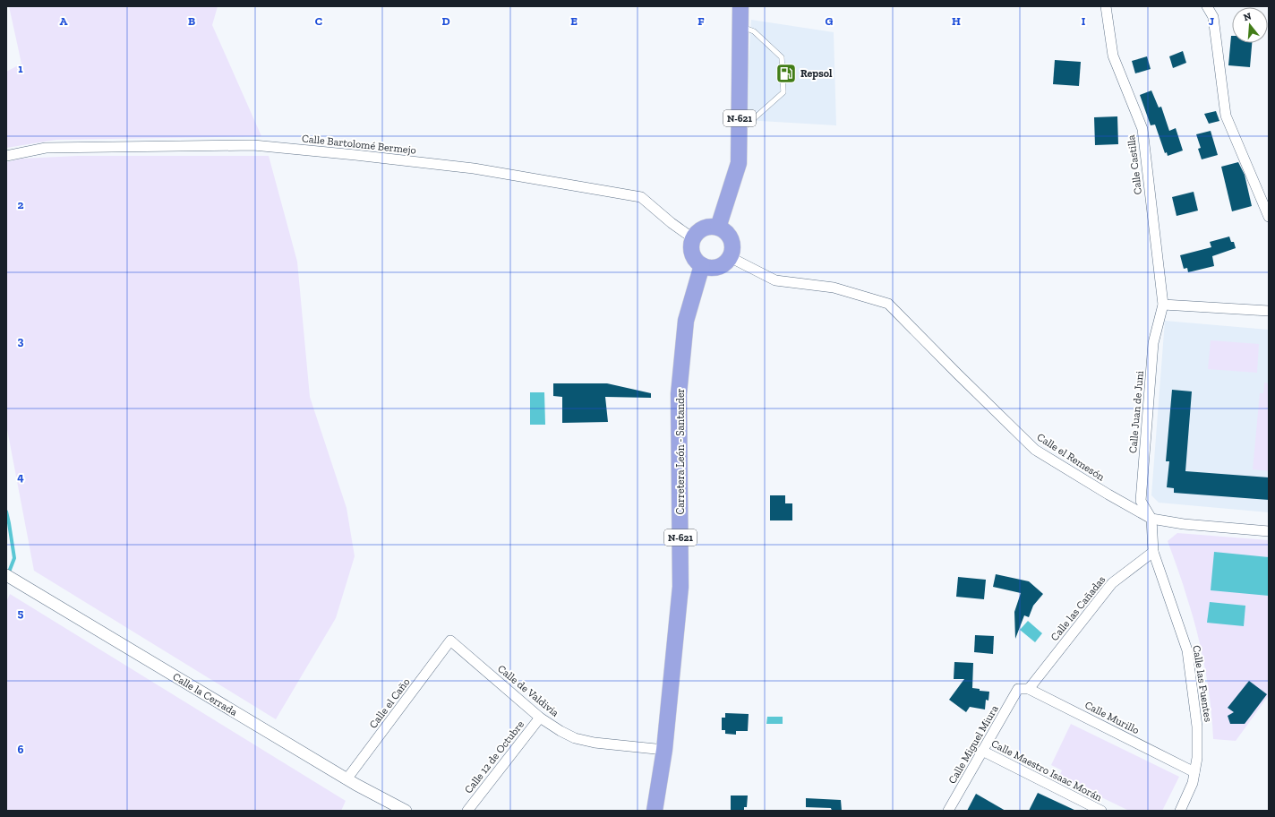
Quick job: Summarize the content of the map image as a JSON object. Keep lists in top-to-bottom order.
{
  "streets": {
    "highway": ["N-621", "Carretera León - Santander"],
    "street": [
      "Calle Bartolomé Bermejo",
      "Calle Castilla",
      "Calle Juan de Juni",
      "Calle el Remesón",
      "Calle las Cañadas",
      "Calle las Fuentes",
      "Calle de Valdivia",
      "Calle la Cerrada",
      "Calle el Caño",
      "Calle Murillo",
      "Calle Miguel Miura",
      "Calle 12 de Octubre",
      "Calle Maestro Isaac Morán"
    ]
  },
  "crossings": [
    ["N-621", "Calle Bartolomé Bermejo"],
    ["N-621", "Carretera León - Santander"],
    ["N-621", "Calle el Remesón"],
    ["Calle Bartolomé Bermejo", "Carretera León - Santander"],
    ["Calle Bartolomé Bermejo", "Calle el Remesón"],
    ["Calle Castilla", "Calle Juan de Juni"],
    ["Calle Juan de Juni", "Calle el Remesón"],
    ["Calle Juan de Juni", "Calle las Fuentes"],
    ["Carretera León - Santander", "Calle el Remesón"],
    ["Carretera León - Santander", "Calle de Valdivia"],
    ["Calle el Remesón", "Calle las Fuentes"],
    ["Calle las Cañadas", "Calle las Fuentes"],
    ["Calle las Cañadas", "Calle Murillo"],
    ["Calle las Fuentes", "Calle Murillo"],
    ["Calle de Valdivia", "Calle el Caño"],
    ["Calle de Valdivia", "Calle 12 de Octubre"],
    ["Calle la Cerrada", "Calle el Caño"],
    ["Calle Murillo", "Calle Miguel Miura"],
    ["Calle Miguel Miura", "Calle Maestro Isaac Morán"]
  ],
  "places": {
    "fuel station": ["Repsol"]
  },
  "north": "top",
  "grid": {
    "columns": [
      "A",
      "B",
      "C",
      "D",
      "E",
      "F",
      "G",
      "H",
      "I",
      "J"
    ],
    "rows": [
      "1",
      "2",
      "3",
      "4",
      "5",
      "6"
    ]
  }
}
